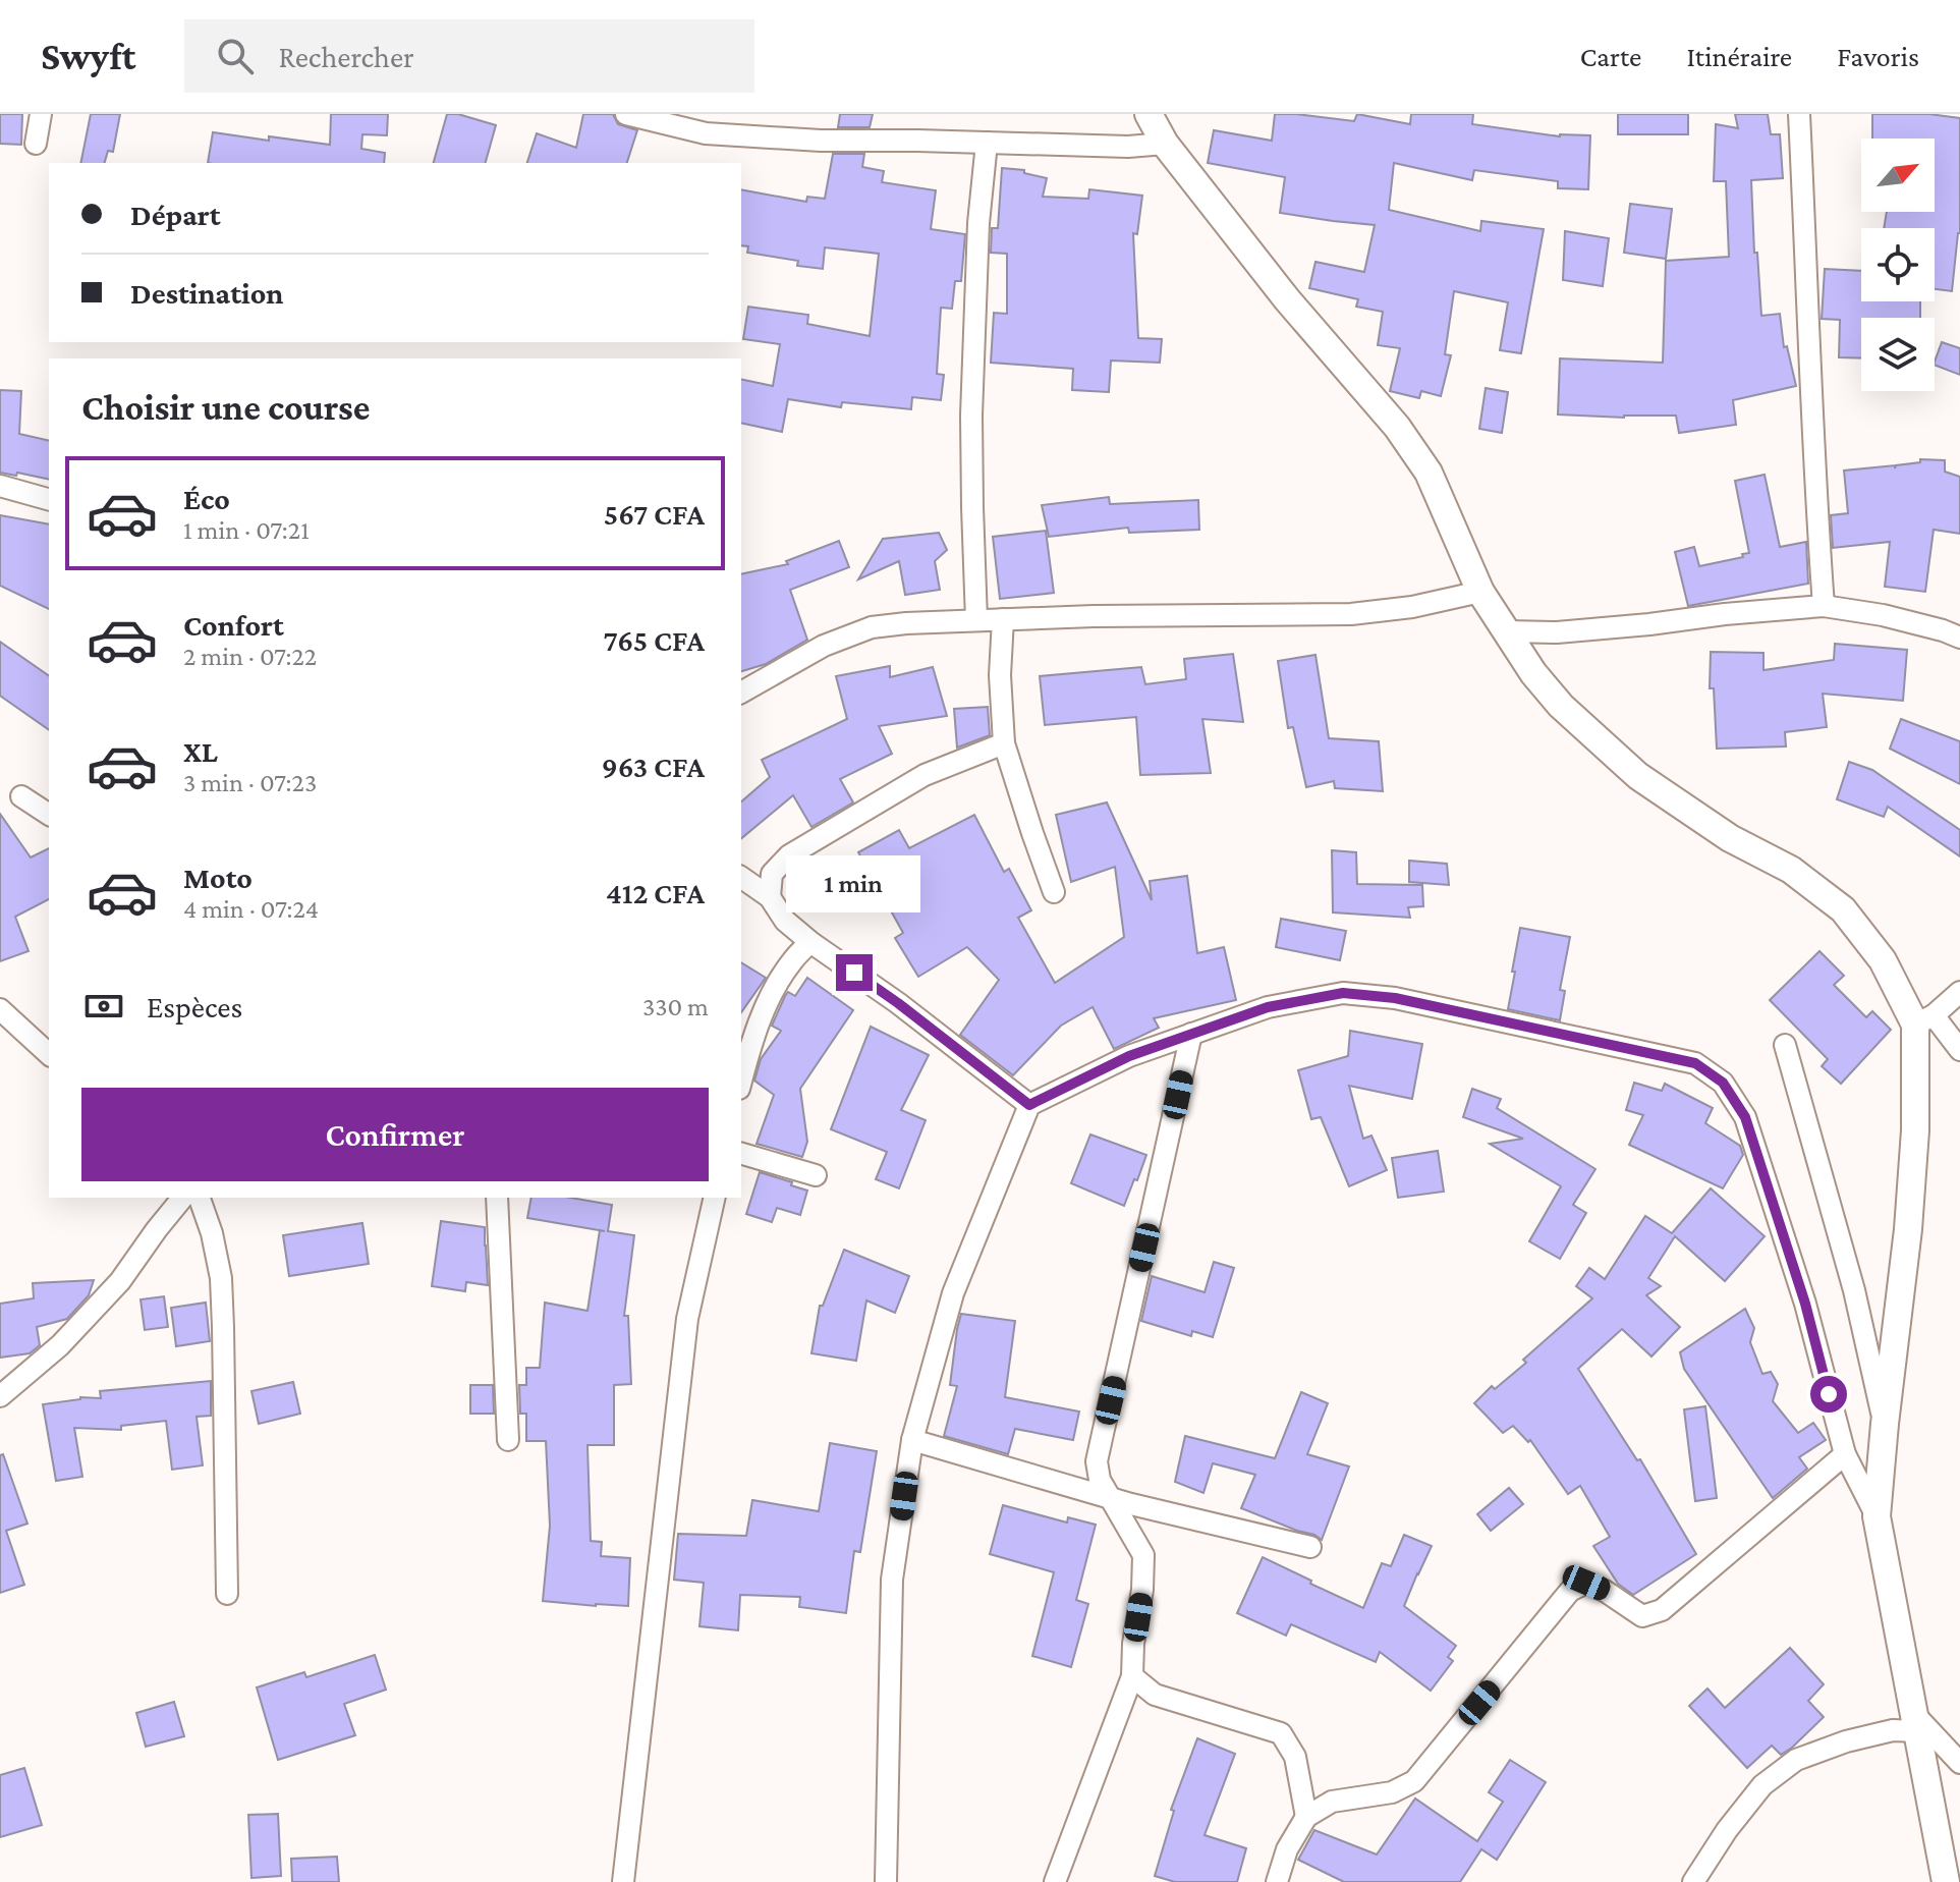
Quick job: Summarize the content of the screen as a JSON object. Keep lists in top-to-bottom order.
{
  "north": "top right",
  "page": {
    "header": "Swyft",
    "search": "Rechercher",
    "nav": ["Carte", "Itinéraire", "Favoris"],
    "banner": ["Départ", "Destination"],
    "heading": "Choisir une course",
    "list": [
      {
        "name": "Éco",
        "note": "1 min · 07:21",
        "value": "567 CFA"
      },
      {
        "name": "Confort",
        "note": "2 min · 07:22",
        "value": "765 CFA"
      },
      {
        "name": "XL",
        "note": "3 min · 07:23",
        "value": "963 CFA"
      },
      {
        "name": "Moto",
        "note": "4 min · 07:24",
        "value": "412 CFA"
      }
    ],
    "bubble": "1 min",
    "pay": ["Espèces", "330 m"],
    "buttons": "Confirmer"
  }
}
